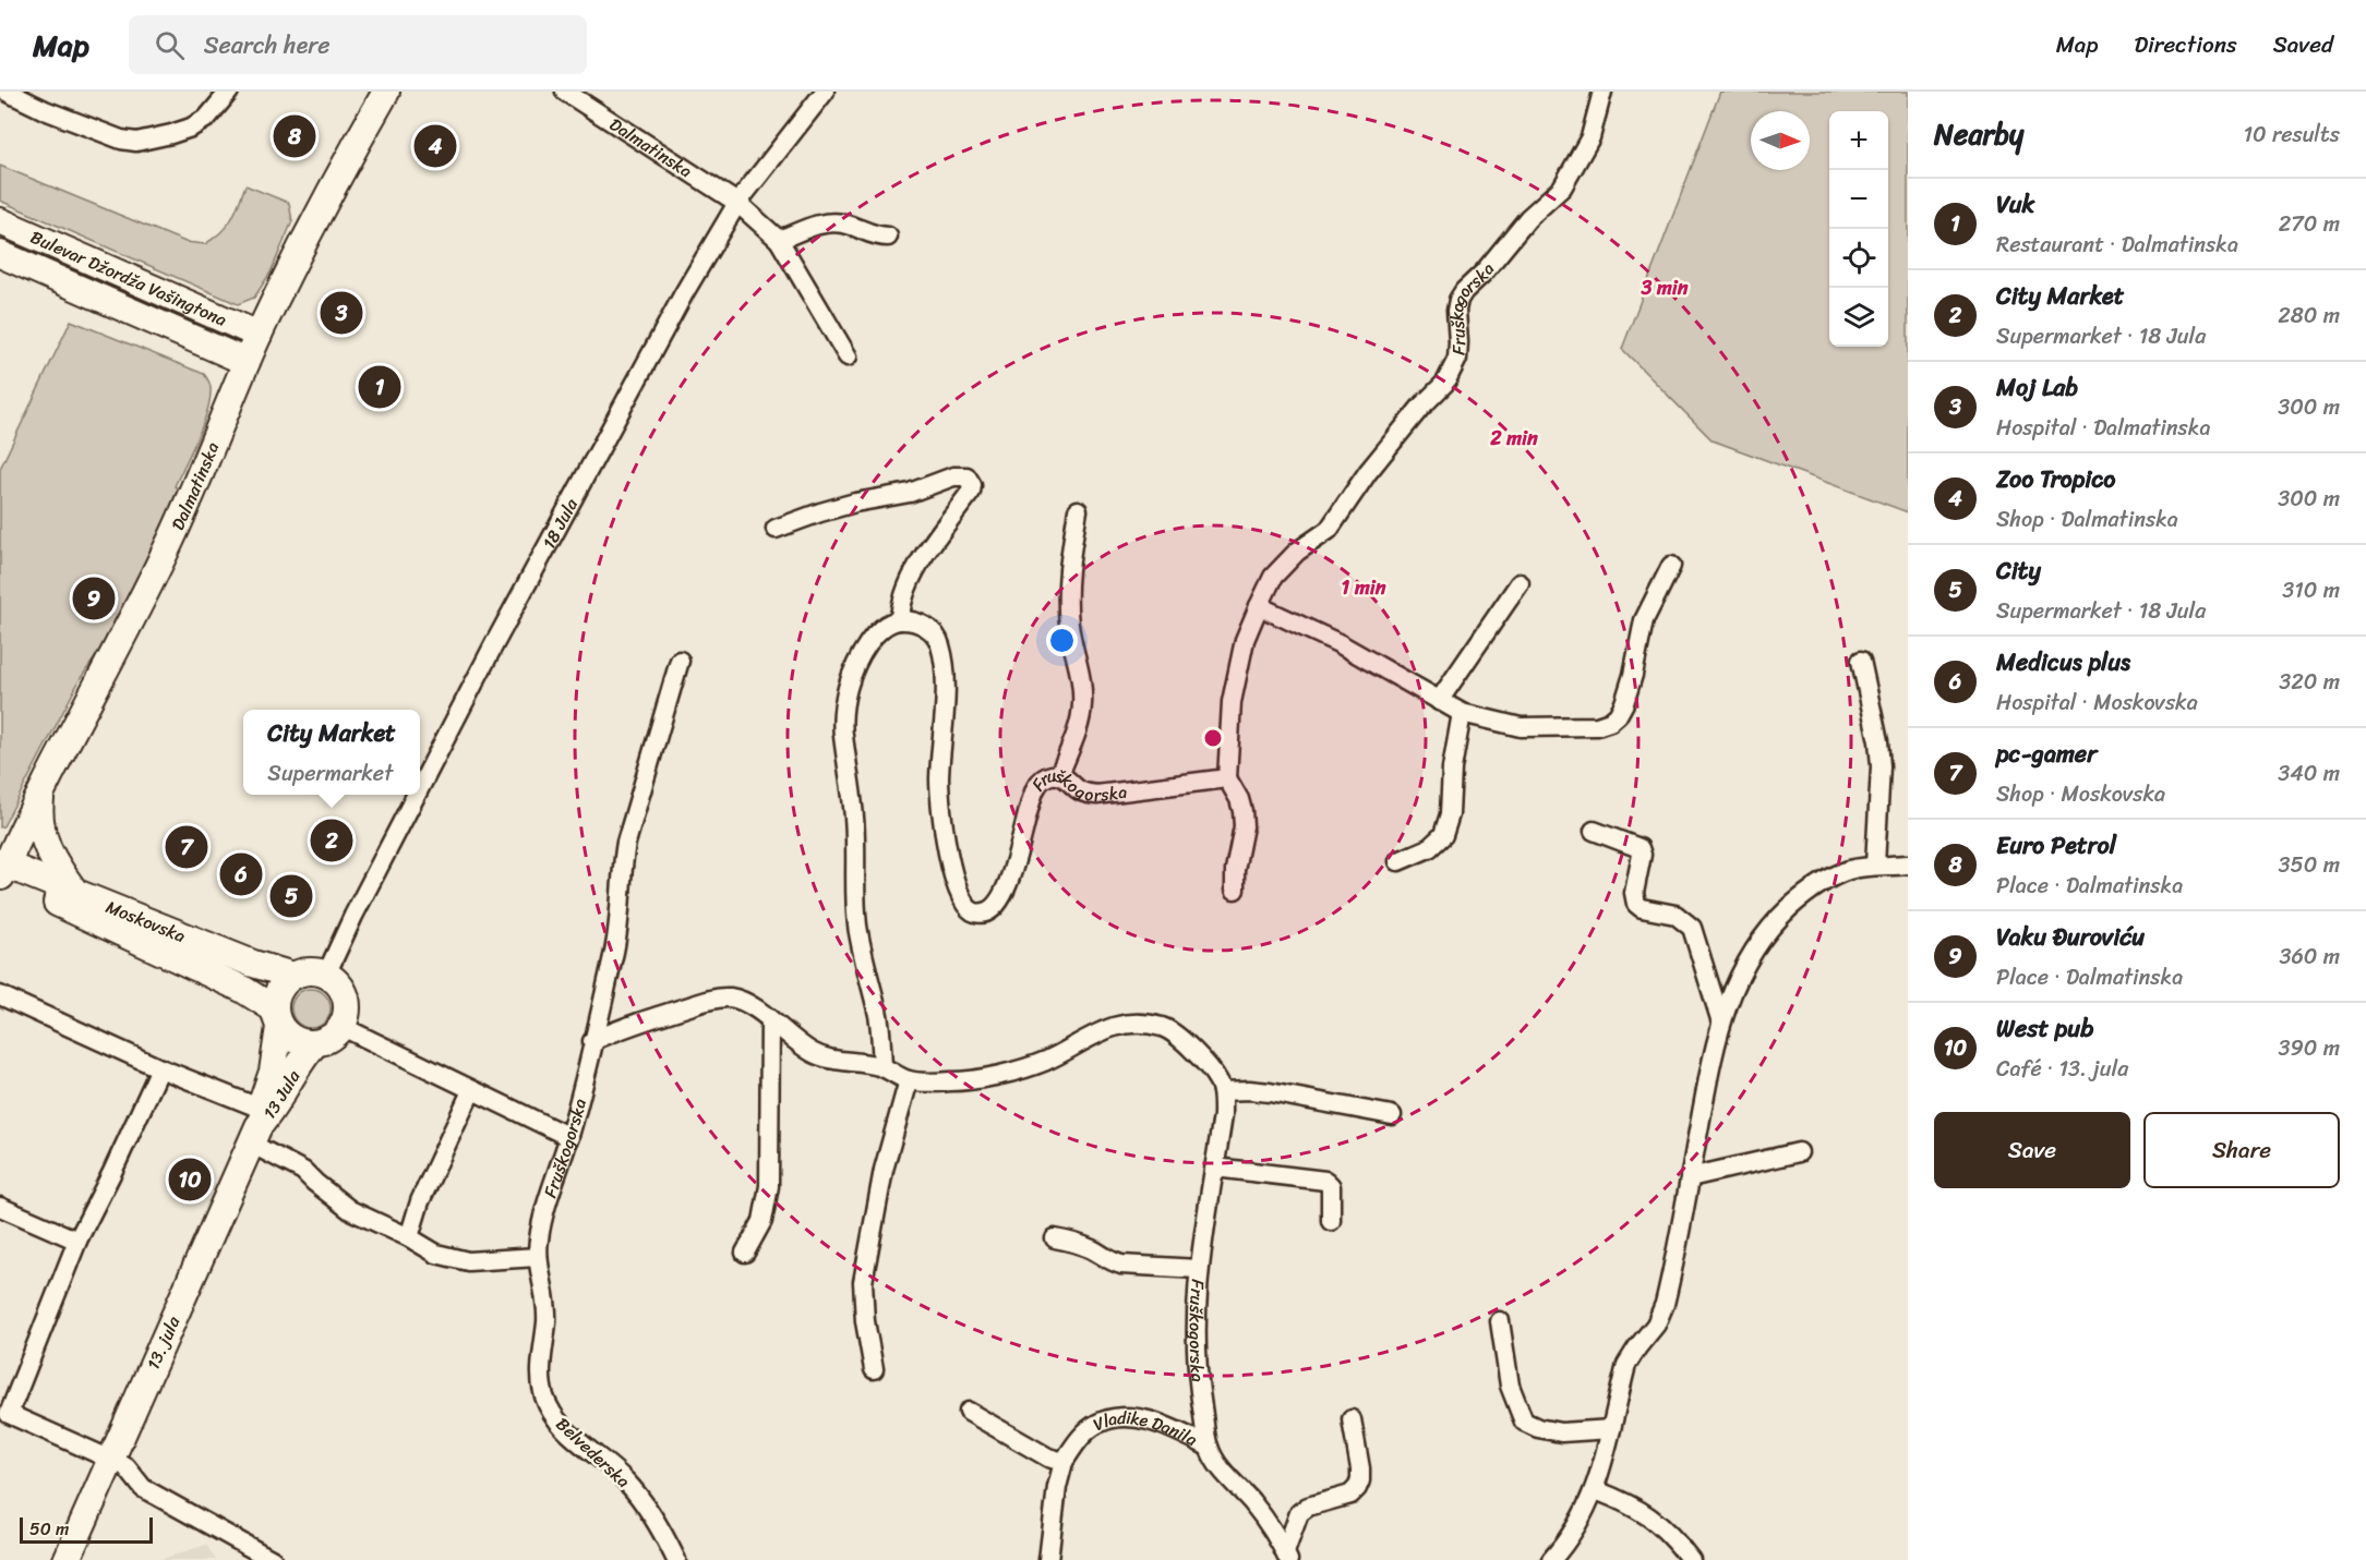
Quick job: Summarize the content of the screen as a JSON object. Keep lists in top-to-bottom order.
{
  "streets": {
    "main road": [
      "Dalmatinska",
      "Bulevar Džordža Vašingtona",
      "Moskovska",
      "13 Jula",
      "13. jula"
    ],
    "street": [
      "Fruškogorska",
      "18 Jula",
      "Vladike Danila",
      "Belvederska"
    ]
  },
  "crossings": [
    ["Dalmatinska", "Bulevar Džordža Vašingtona"],
    ["Dalmatinska", "18 Jula"],
    ["Dalmatinska", "Moskovska"],
    ["Fruškogorska", "Vladike Danila"],
    ["Fruškogorska", "Belvederska"],
    ["18 Jula", "Moskovska"],
    ["18 Jula", "13 Jula"],
    ["Moskovska", "13 Jula"],
    ["13 Jula", "13. jula"]
  ],
  "scale_bar": "50 m",
  "north": "right",
  "page": {
    "header": "Map",
    "search": "Search here",
    "nav": ["Map", "Directions", "Saved"],
    "heading": ["Nearby", "10 results"],
    "map_buttons": ["+", "−"],
    "pins": [
      "8",
      "4",
      "3",
      "1",
      "9",
      "2",
      "7",
      "6",
      "5",
      "10"
    ],
    "list": [
      {
        "mark": "1",
        "name": "Vuk",
        "note": "Restaurant · Dalmatinska",
        "value": "270 m"
      },
      {
        "mark": "2",
        "name": "City Market",
        "note": "Supermarket · 18 Jula",
        "value": "280 m"
      },
      {
        "mark": "3",
        "name": "Moj Lab",
        "note": "Hospital · Dalmatinska",
        "value": "300 m"
      },
      {
        "mark": "4",
        "name": "Zoo Tropico",
        "note": "Shop · Dalmatinska",
        "value": "300 m"
      },
      {
        "mark": "5",
        "name": "City",
        "note": "Supermarket · 18 Jula",
        "value": "310 m"
      },
      {
        "mark": "6",
        "name": "Medicus plus",
        "note": "Hospital · Moskovska",
        "value": "320 m"
      },
      {
        "mark": "7",
        "name": "pc-gamer",
        "note": "Shop · Moskovska",
        "value": "340 m"
      },
      {
        "mark": "8",
        "name": "Euro Petrol",
        "note": "Place · Dalmatinska",
        "value": "350 m"
      },
      {
        "mark": "9",
        "name": "Vaku Đuroviću",
        "note": "Place · Dalmatinska",
        "value": "360 m"
      },
      {
        "mark": "10",
        "name": "West pub",
        "note": "Café · 13. jula",
        "value": "390 m"
      }
    ],
    "popup": ["City Market", "Supermarket"],
    "buttons": ["Save", "Share"],
    "scale": "50 m"
  },
  "rings": ["3 min", "2 min", "1 min"]
}
